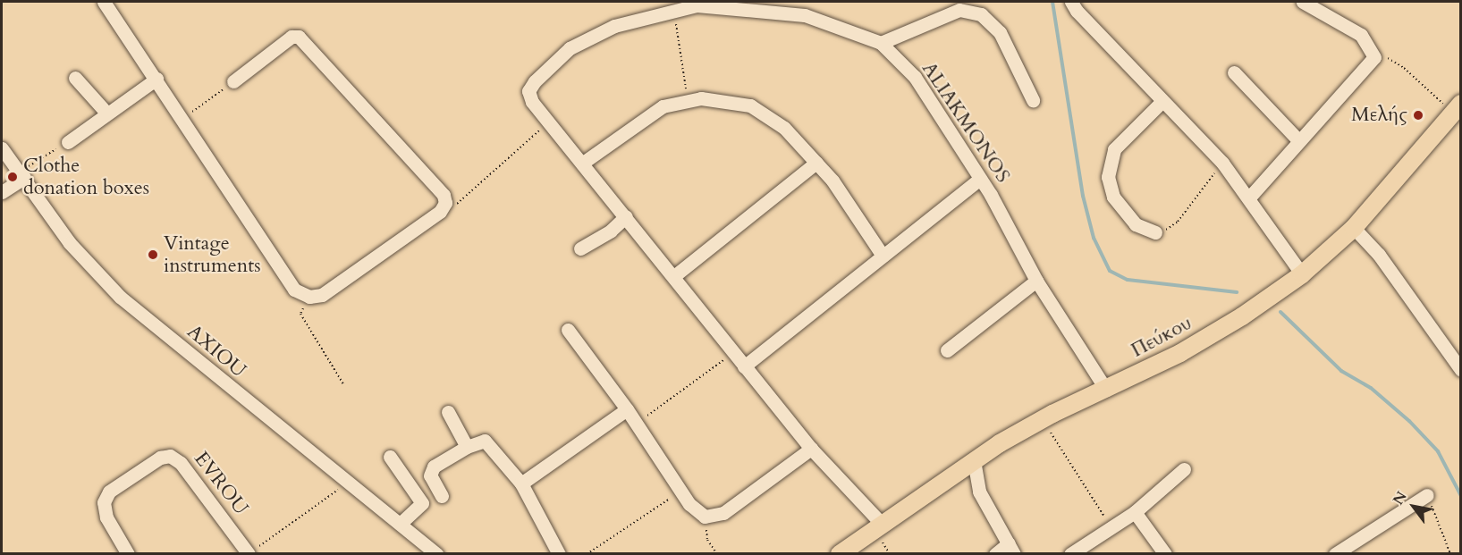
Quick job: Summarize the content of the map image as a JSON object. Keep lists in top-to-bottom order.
{
  "streets": {
    "main road": ["Πεύκου"],
    "street": ["ALIAKMONOS", "AXIOU", "EVROU"]
  },
  "crossings": [
    ["ALIAKMONOS", "Πεύκου"]
  ],
  "places": ["Μελής", "Clothe donation boxes", "Vintage instruments"],
  "north": "top left"
}
